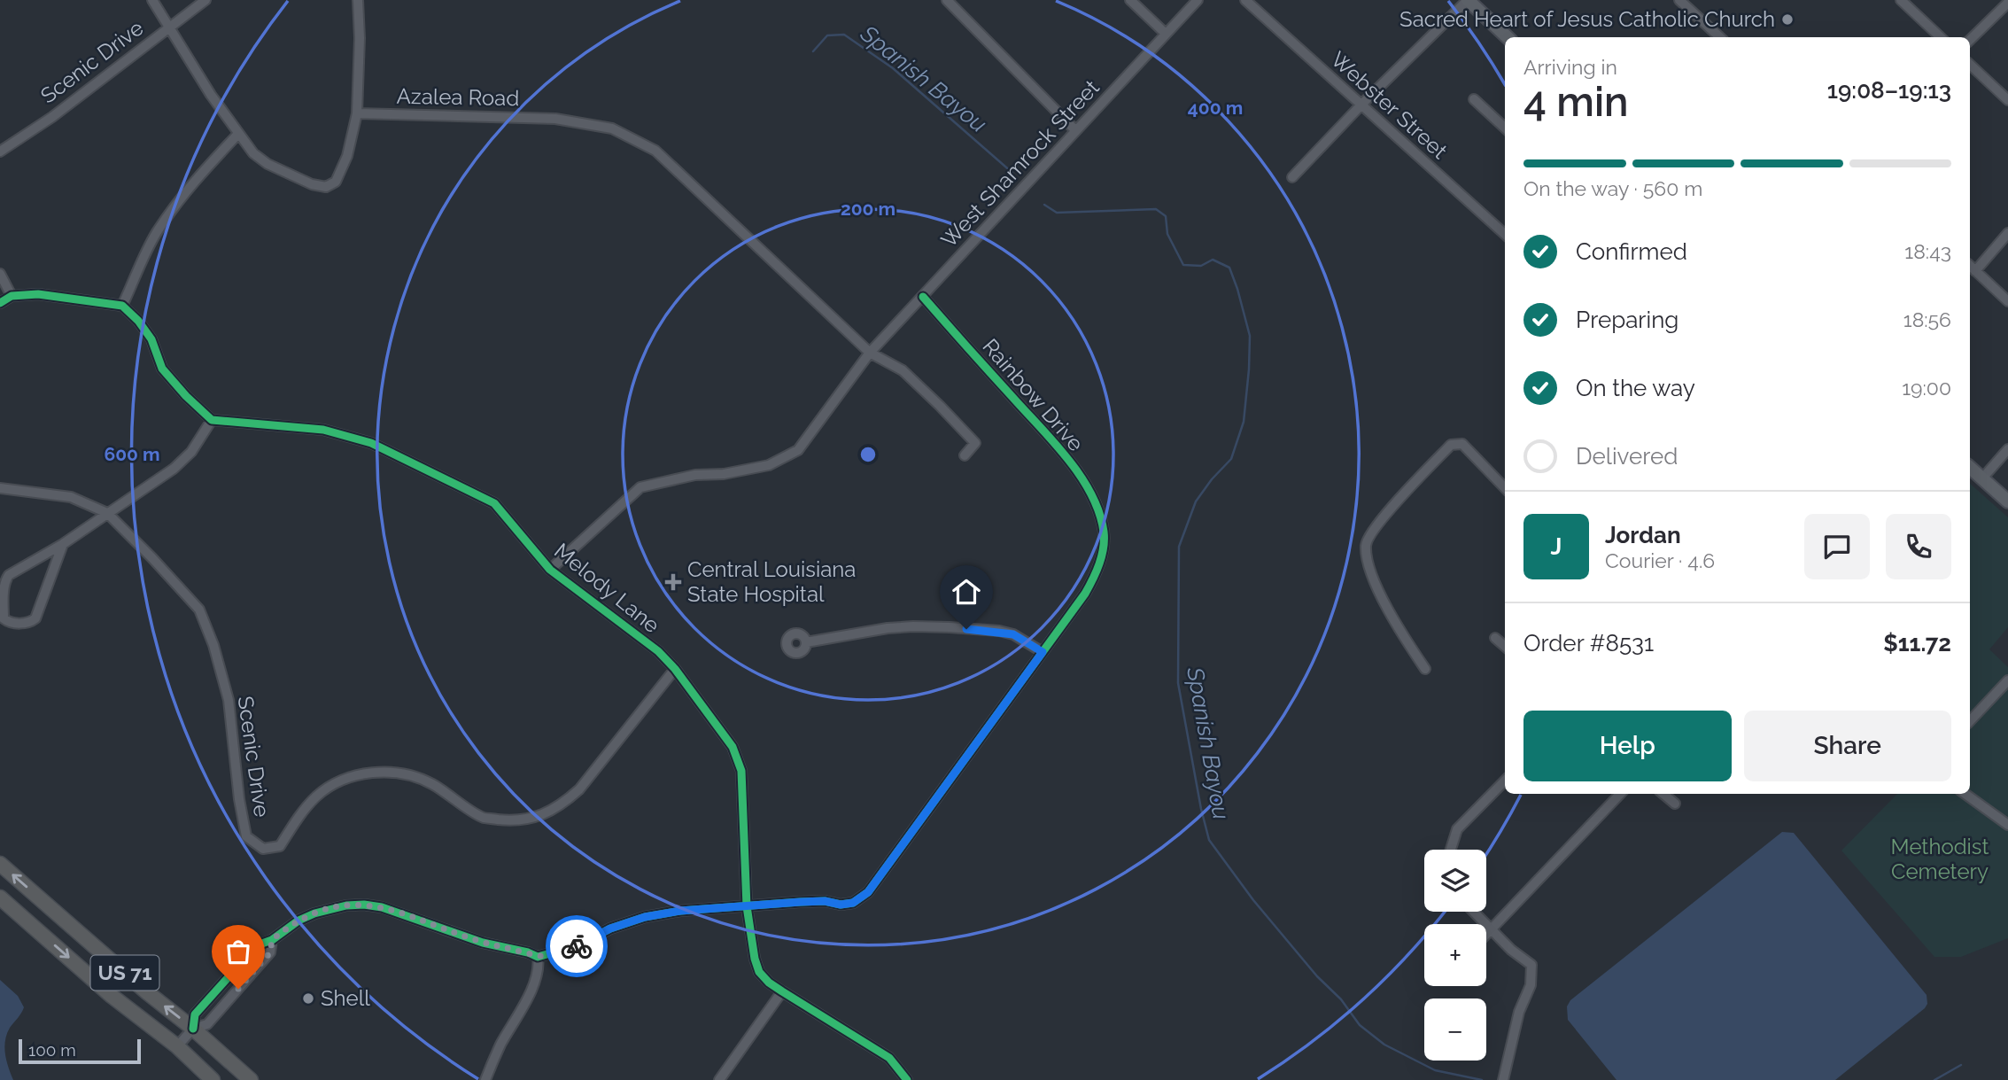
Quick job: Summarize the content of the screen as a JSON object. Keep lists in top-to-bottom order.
{
  "streets": {
    "highway": ["US 71"],
    "street": [
      "Scenic Drive",
      "Azalea Road",
      "Webster Street",
      "West Shamrock Street",
      "Rainbow Drive",
      "Melody Lane"
    ]
  },
  "crossings": [
    ["Scenic Drive", "Melody Lane"],
    ["Azalea Road", "West Shamrock Street"],
    ["West Shamrock Street", "Rainbow Drive"],
    ["West Shamrock Street", "Melody Lane"],
    ["Rainbow Drive", "Melody Lane"]
  ],
  "water": ["Spanish Bayou"],
  "parks": ["Methodist Cemetery"],
  "places": {
    "other": ["Sacred Heart of Jesus Catholic Church", "Shell"],
    "health": ["Central Louisiana State Hospital"]
  },
  "scale_bar": "100 m",
  "page": {
    "heading": ["4 min", "Arriving in", "19:08–19:13"],
    "panel": [
      "Jordan",
      "Courier · 4.6",
      "Order #8531",
      "$11.72"
    ],
    "bar": "On the way · 560 m",
    "list": [
      ["Confirmed", "18:43"],
      ["Preparing", "18:56"],
      ["On the way", "19:00"],
      "Delivered"
    ],
    "round": "J",
    "buttons": ["Help", "Share"],
    "map_buttons": ["+", "−"],
    "scale": "100 m"
  },
  "rings": ["400 m", "200 m", "600 m"]
}
